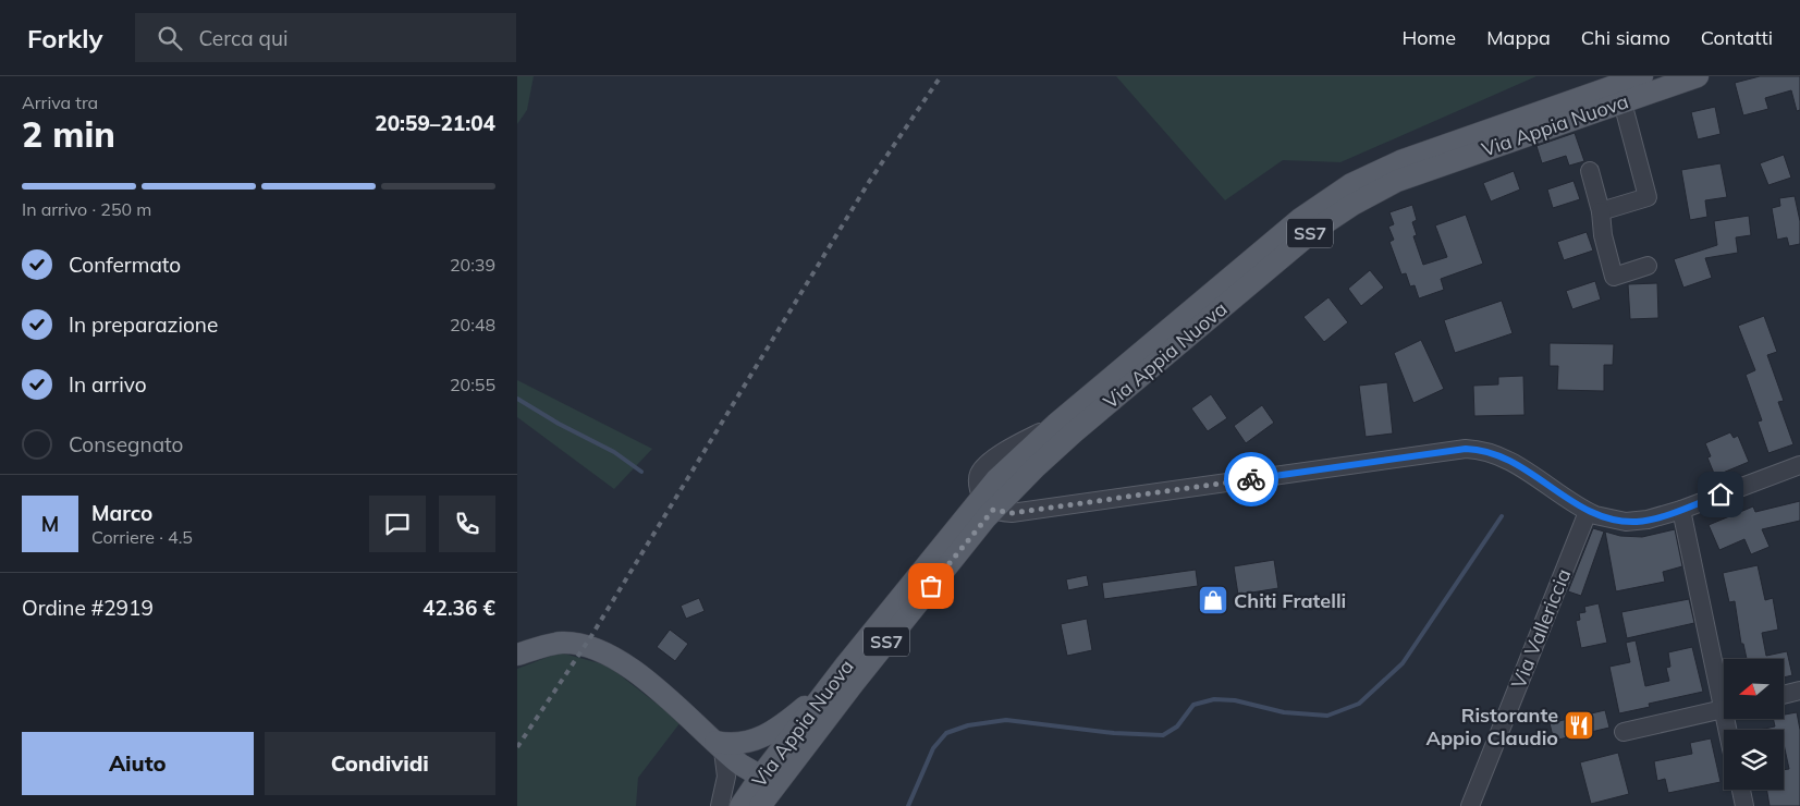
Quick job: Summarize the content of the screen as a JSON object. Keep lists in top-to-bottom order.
{
  "streets": {
    "main road": ["Via Appia Nuova", "SS7"],
    "street": ["Via Vallericcia"]
  },
  "places": {
    "shop": ["Chiti Fratelli"],
    "restaurant": ["Ristorante Appio Claudio"]
  },
  "north": "left",
  "page": {
    "header": "Forkly",
    "search": "Cerca qui",
    "nav": [
      "Home",
      "Mappa",
      "Chi siamo",
      "Contatti"
    ],
    "heading": ["2 min", "Arriva tra", "20:59–21:04"],
    "panel": [
      "Marco",
      "Corriere · 4.5",
      "Ordine #2919",
      "42.36 €"
    ],
    "bar": "In arrivo · 250 m",
    "list": [
      ["Confermato", "20:39"],
      ["In preparazione", "20:48"],
      ["In arrivo", "20:55"],
      "Consegnato"
    ],
    "round": "M",
    "buttons": ["Aiuto", "Condividi"]
  }
}
